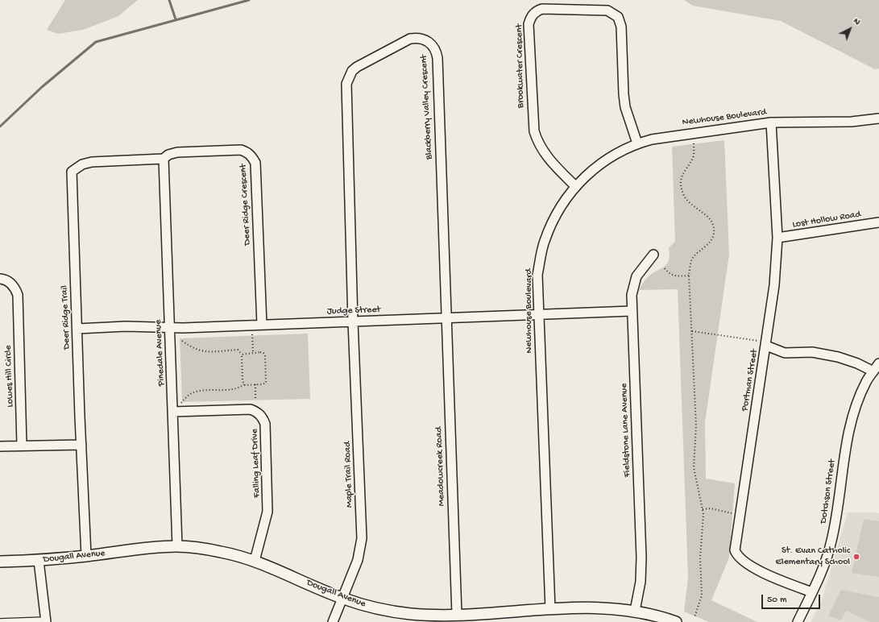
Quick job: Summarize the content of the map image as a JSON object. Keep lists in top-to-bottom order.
{
  "streets": {
    "street": [
      "Brookwater Crescent",
      "Blackberry Valley Crescent",
      "Newhouse Boulevard",
      "Deer Ridge Crescent",
      "Lost Hollow Road",
      "Judge Street",
      "Deer Ridge Trail",
      "Pinedale Avenue",
      "Lowes Hill Circle",
      "Portman Street",
      "Fieldstone Lane Avenue",
      "Falling Leaf Drive",
      "Meadowcreek Road",
      "Maple Trail Road",
      "Dotchson Street",
      "Dougall Avenue"
    ]
  },
  "crossings": [
    ["Brookwater Crescent", "Newhouse Boulevard"],
    ["Blackberry Valley Crescent", "Judge Street"],
    ["Blackberry Valley Crescent", "Meadowcreek Road"],
    ["Blackberry Valley Crescent", "Maple Trail Road"],
    ["Newhouse Boulevard", "Judge Street"],
    ["Newhouse Boulevard", "Portman Street"],
    ["Newhouse Boulevard", "Dougall Avenue"],
    ["Deer Ridge Crescent", "Judge Street"],
    ["Deer Ridge Crescent", "Deer Ridge Trail"],
    ["Deer Ridge Crescent", "Pinedale Avenue"],
    ["Lost Hollow Road", "Portman Street"],
    ["Judge Street", "Deer Ridge Trail"],
    ["Judge Street", "Pinedale Avenue"],
    ["Judge Street", "Fieldstone Lane Avenue"],
    ["Judge Street", "Meadowcreek Road"],
    ["Judge Street", "Maple Trail Road"],
    ["Deer Ridge Trail", "Pinedale Avenue"],
    ["Deer Ridge Trail", "Dougall Avenue"],
    ["Pinedale Avenue", "Falling Leaf Drive"],
    ["Pinedale Avenue", "Dougall Avenue"],
    ["Portman Street", "Dotchson Street"],
    ["Fieldstone Lane Avenue", "Dougall Avenue"],
    ["Falling Leaf Drive", "Dougall Avenue"],
    ["Meadowcreek Road", "Dougall Avenue"],
    ["Maple Trail Road", "Dougall Avenue"]
  ],
  "places": ["St. Evan Catholic Elementary School"],
  "scale_bar": "50 m",
  "north": "top right"
}
